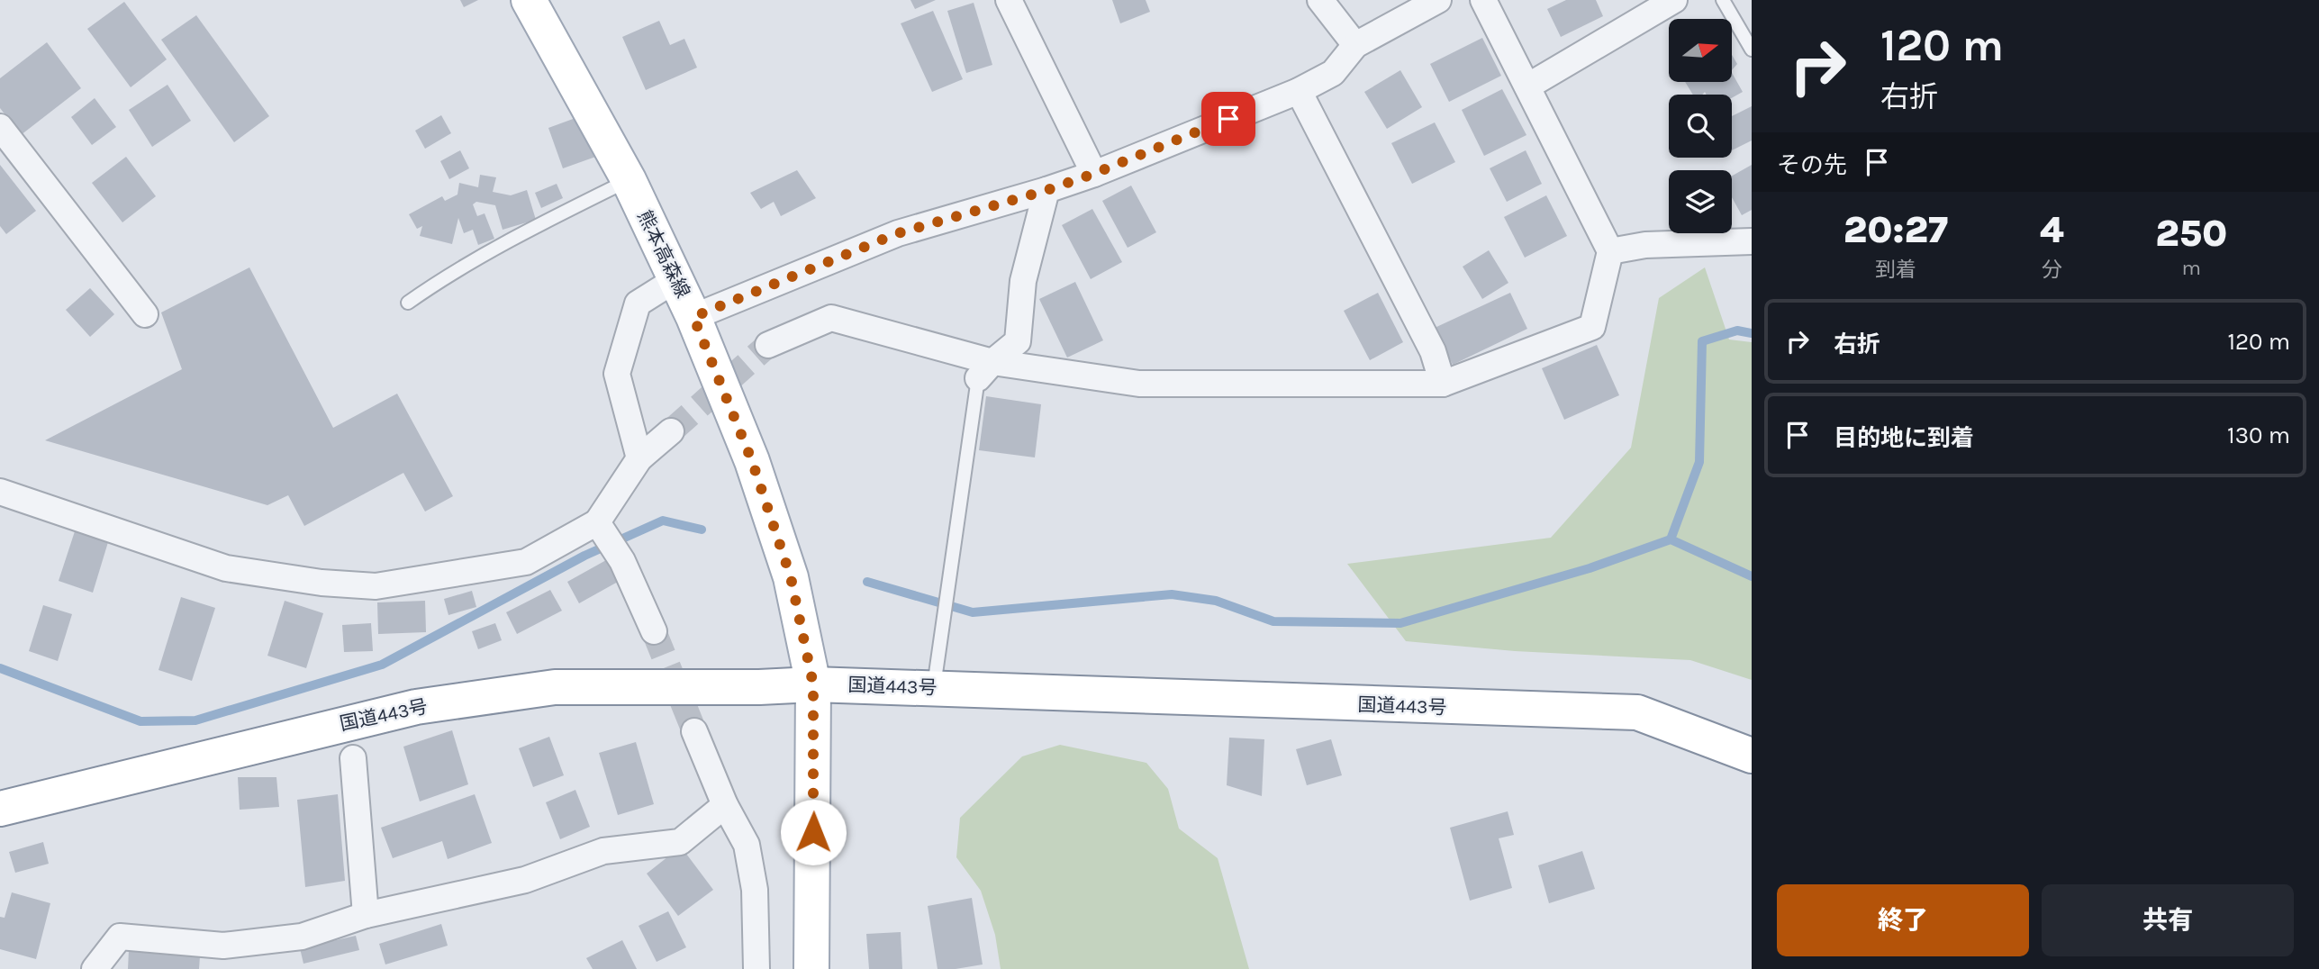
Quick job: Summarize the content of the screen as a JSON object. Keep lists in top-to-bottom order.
{
  "streets": {
    "main road": ["熊本高森線", "国道443号"]
  },
  "crossings": [
    ["熊本高森線", "国道443号"]
  ],
  "north": "right",
  "page": {
    "turn": ["120 m", "右折"],
    "then": "その先",
    "eta": [
      "20:27",
      "到着",
      "4",
      "分",
      "250",
      "m"
    ],
    "list": [
      {
        "name": "右折",
        "value": "120 m"
      },
      {
        "name": "目的地に到着",
        "value": "130 m"
      }
    ],
    "buttons": ["終了", "共有"]
  }
}
